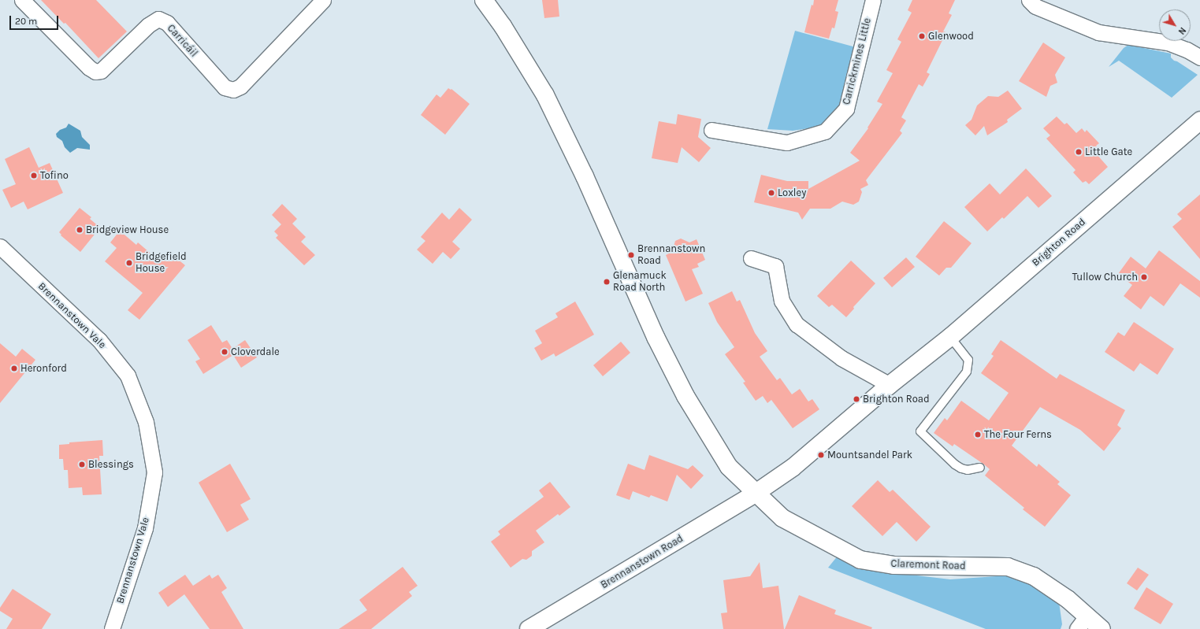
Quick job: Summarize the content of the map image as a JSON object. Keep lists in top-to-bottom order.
{
  "streets": {
    "main road": ["Brighton Road", "Brennanstown Road", "Claremont Road"],
    "street": ["Carricáil", "Carrickmines Little", "Brennanstown Vale"]
  },
  "crossings": [
    ["Brighton Road", "Brennanstown Road"],
    ["Brighton Road", "Claremont Road"],
    ["Brennanstown Road", "Claremont Road"]
  ],
  "places": [
    "Glenwood",
    "Little Gate",
    "Tofino",
    "Loxley",
    "Bridgeview House",
    "Brennanstown Road",
    "Bridgefield House",
    "Tullow Church",
    "Glenamuck Road North",
    "Cloverdale",
    "Heronford",
    "Brighton Road",
    "The Four Ferns",
    "Mountsandel Park",
    "Blessings"
  ],
  "scale_bar": "20 m",
  "north": "bottom right"
}
